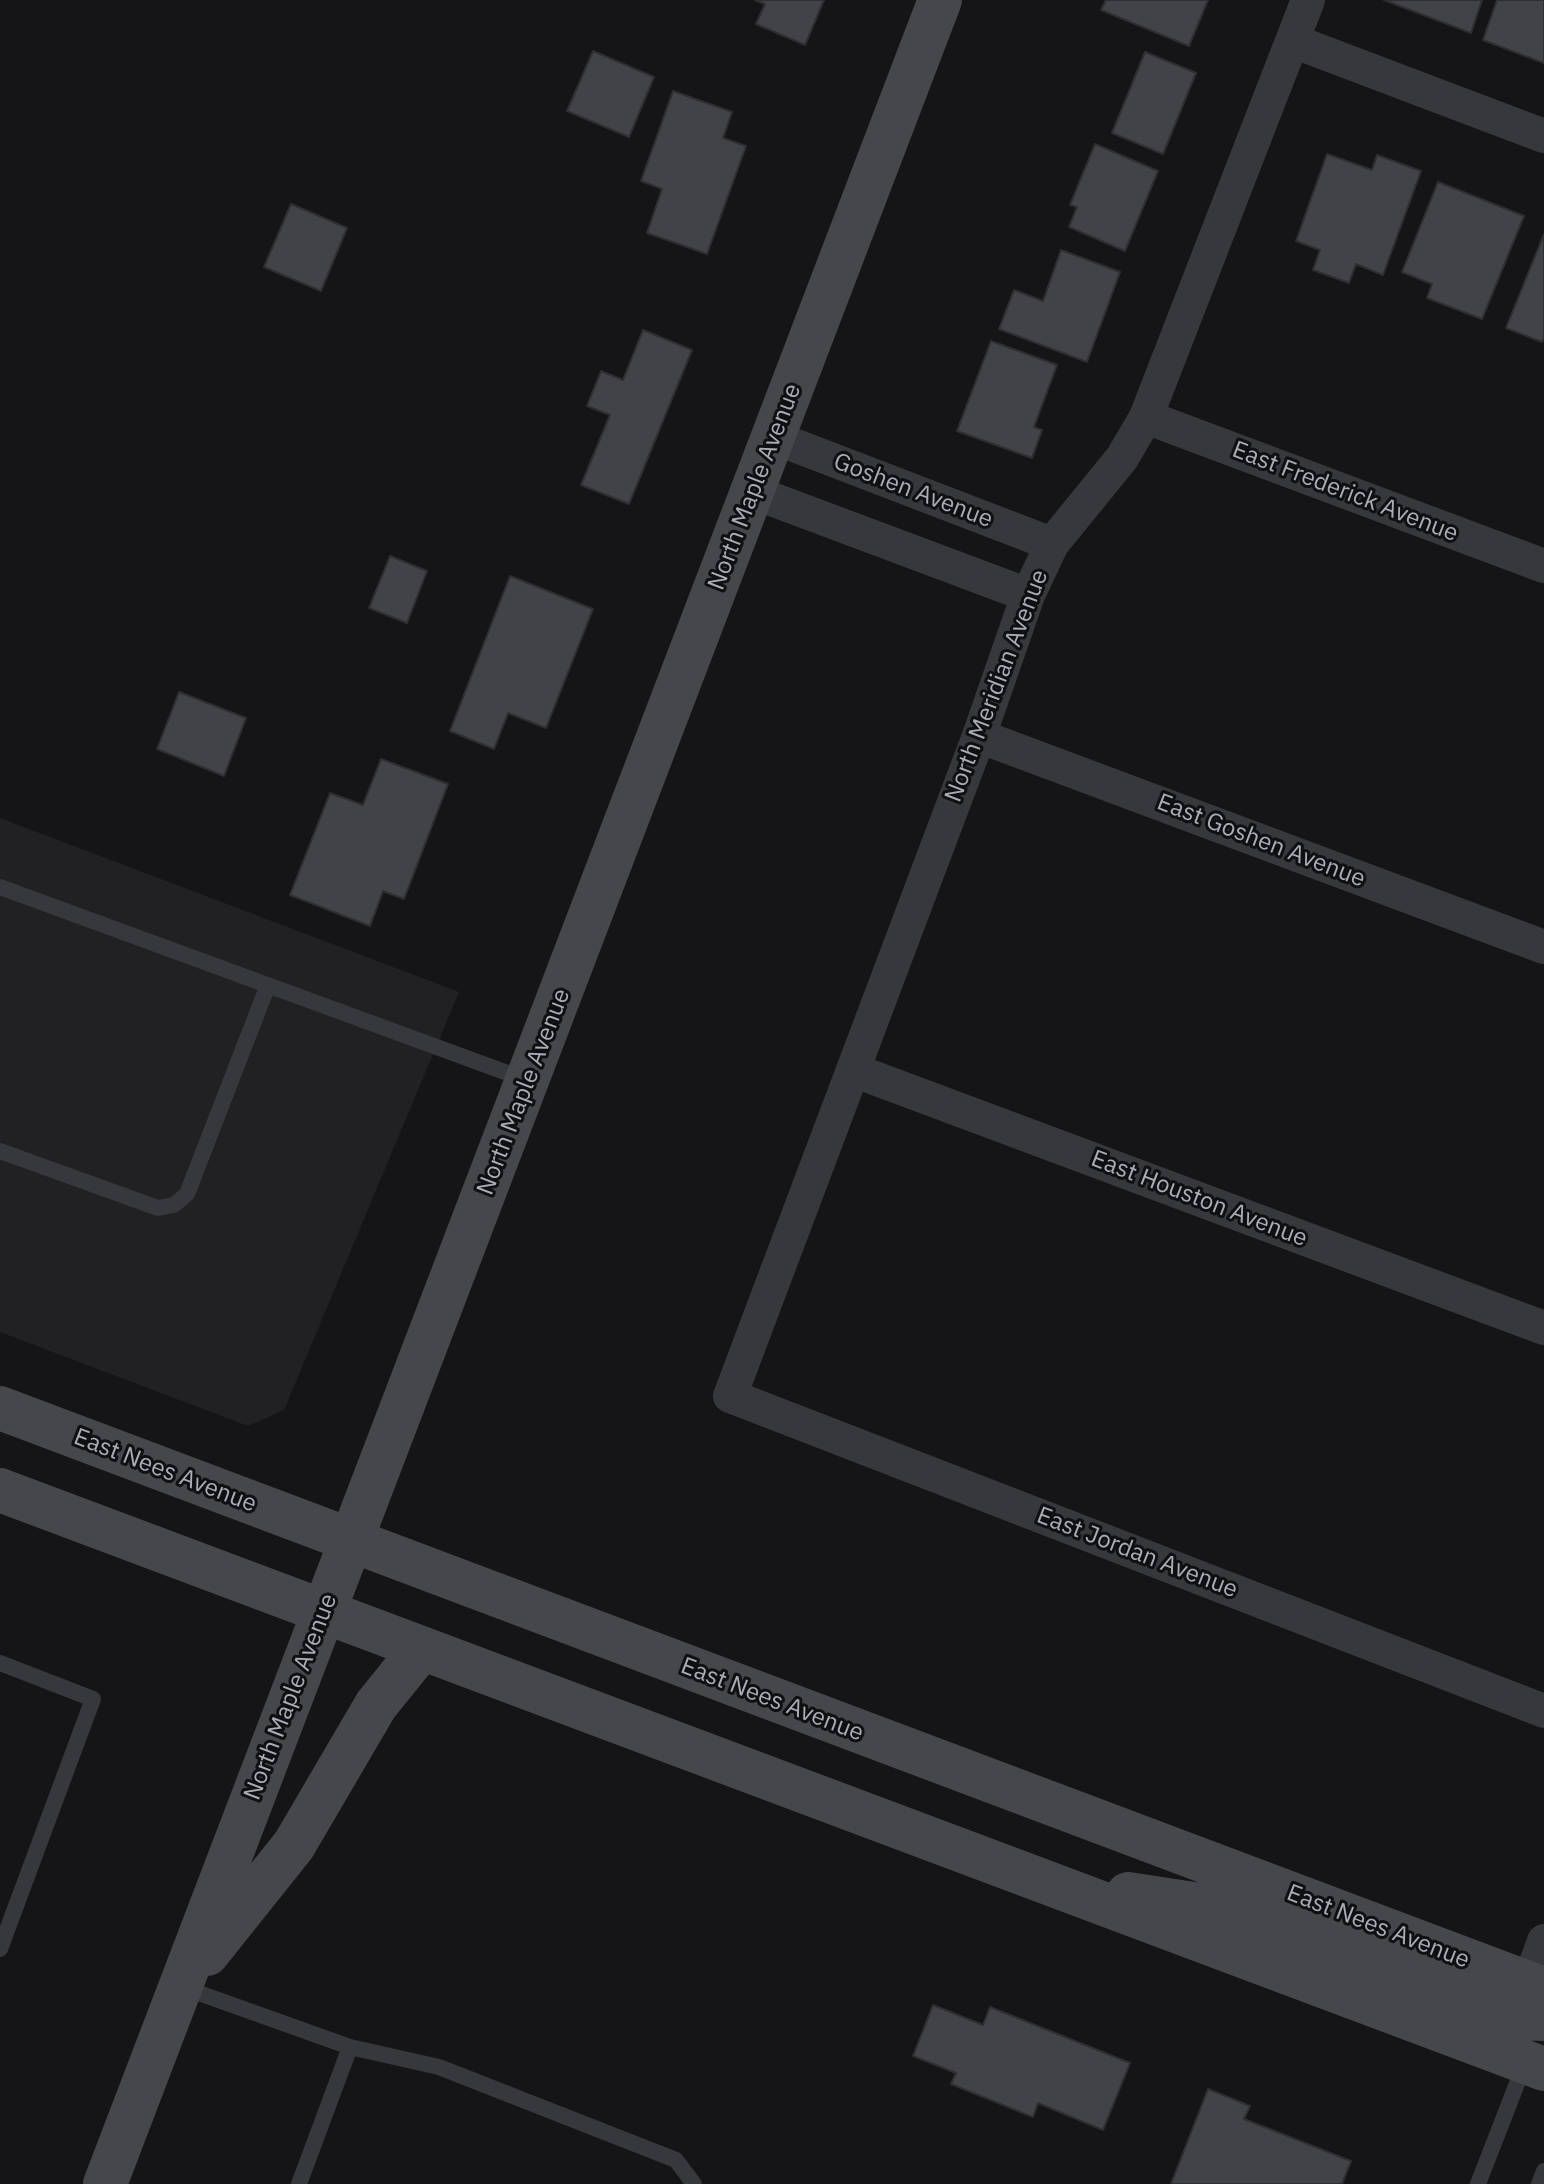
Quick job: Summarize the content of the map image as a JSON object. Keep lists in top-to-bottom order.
{
  "streets": {
    "main road": ["North Maple Avenue", "East Nees Avenue"],
    "street": [
      "Goshen Avenue",
      "East Frederick Avenue",
      "North Meridian Avenue",
      "East Goshen Avenue",
      "East Houston Avenue",
      "East Jordan Avenue"
    ]
  },
  "crossings": [
    ["North Maple Avenue", "Goshen Avenue"],
    ["North Maple Avenue", "East Nees Avenue"],
    ["Goshen Avenue", "North Meridian Avenue"],
    ["East Frederick Avenue", "North Meridian Avenue"],
    ["North Meridian Avenue", "East Goshen Avenue"],
    ["North Meridian Avenue", "East Houston Avenue"],
    ["North Meridian Avenue", "East Jordan Avenue"]
  ]
}
